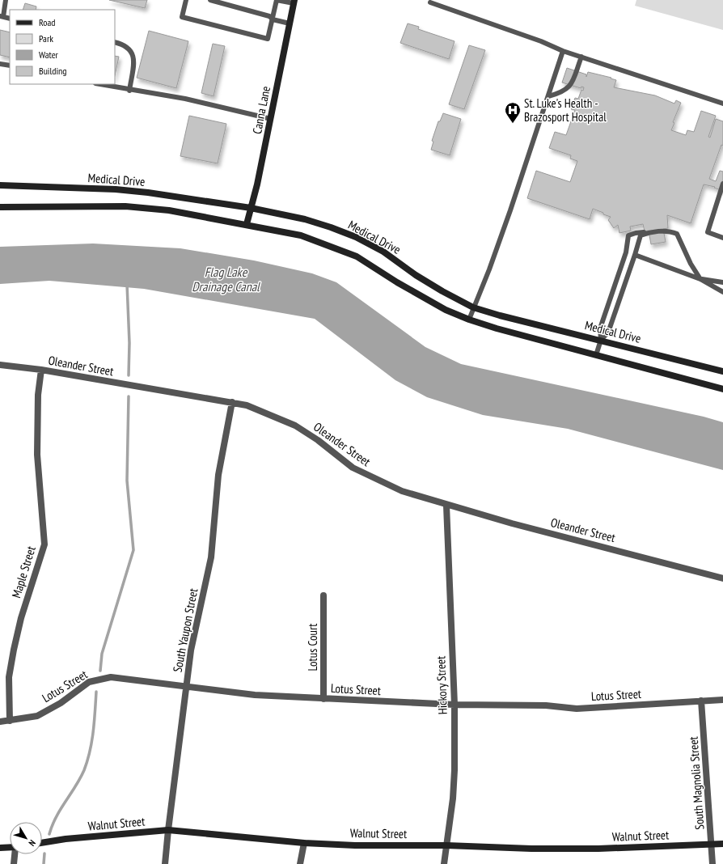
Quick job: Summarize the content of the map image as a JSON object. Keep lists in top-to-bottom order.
{
  "streets": {
    "street": [
      "Canna Lane",
      "Medical Drive",
      "Oleander Street",
      "Maple Street",
      "South Yaupon Street",
      "Lotus Court",
      "Hickory Street",
      "Lotus Street",
      "South Magnolia Street",
      "Walnut Street"
    ]
  },
  "crossings": [
    ["Canna Lane", "Medical Drive"],
    ["Oleander Street", "Maple Street"],
    ["Oleander Street", "South Yaupon Street"],
    ["Oleander Street", "Hickory Street"],
    ["Maple Street", "Lotus Street"],
    ["South Yaupon Street", "Lotus Street"],
    ["South Yaupon Street", "Walnut Street"],
    ["Lotus Court", "Lotus Street"],
    ["Hickory Street", "Lotus Street"],
    ["Hickory Street", "Walnut Street"],
    ["Lotus Street", "South Magnolia Street"],
    ["South Magnolia Street", "Walnut Street"]
  ],
  "water": ["Flag Lake Drainage Canal"],
  "places": {
    "hospital": ["St. Luke's Health - Brazosport Hospital"]
  },
  "legend": [
    "Road",
    "Park",
    "Water",
    "Building"
  ],
  "north": "bottom right"
}
